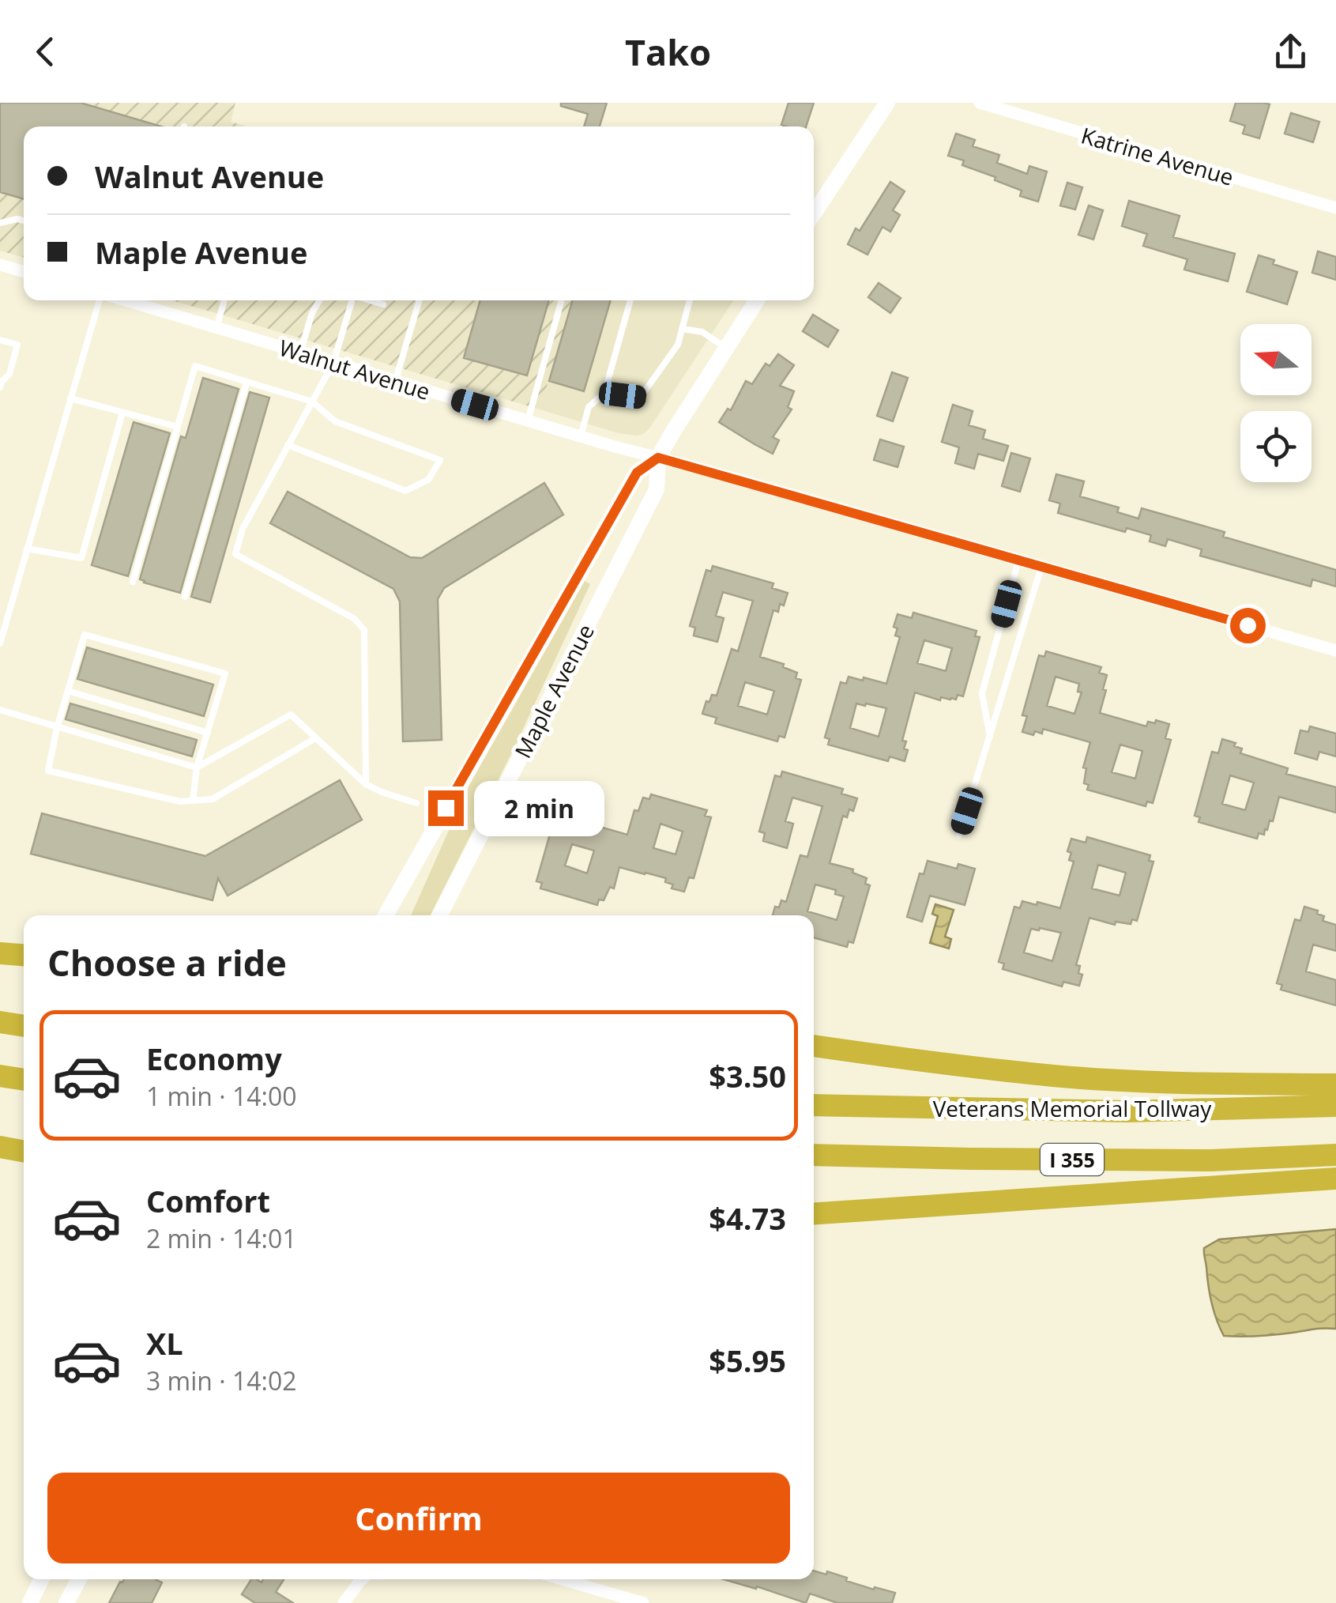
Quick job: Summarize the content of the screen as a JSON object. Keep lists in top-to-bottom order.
{
  "streets": {
    "highway": ["Veterans Memorial Tollway", "I 355"],
    "main road": ["Maple Avenue"],
    "street": ["Katrine Avenue", "Walnut Avenue"]
  },
  "crossings": [
    ["Walnut Avenue", "Maple Avenue"]
  ],
  "north": "left",
  "page": {
    "header": "Tako",
    "banner": ["Walnut Avenue", "Maple Avenue"],
    "bubble": "2 min",
    "heading": "Choose a ride",
    "list": [
      {
        "name": "Economy",
        "note": "1 min · 14:00",
        "value": "$3.50"
      },
      {
        "name": "Comfort",
        "note": "2 min · 14:01",
        "value": "$4.73"
      },
      {
        "name": "XL",
        "note": "3 min · 14:02",
        "value": "$5.95"
      }
    ],
    "buttons": "Confirm"
  }
}
